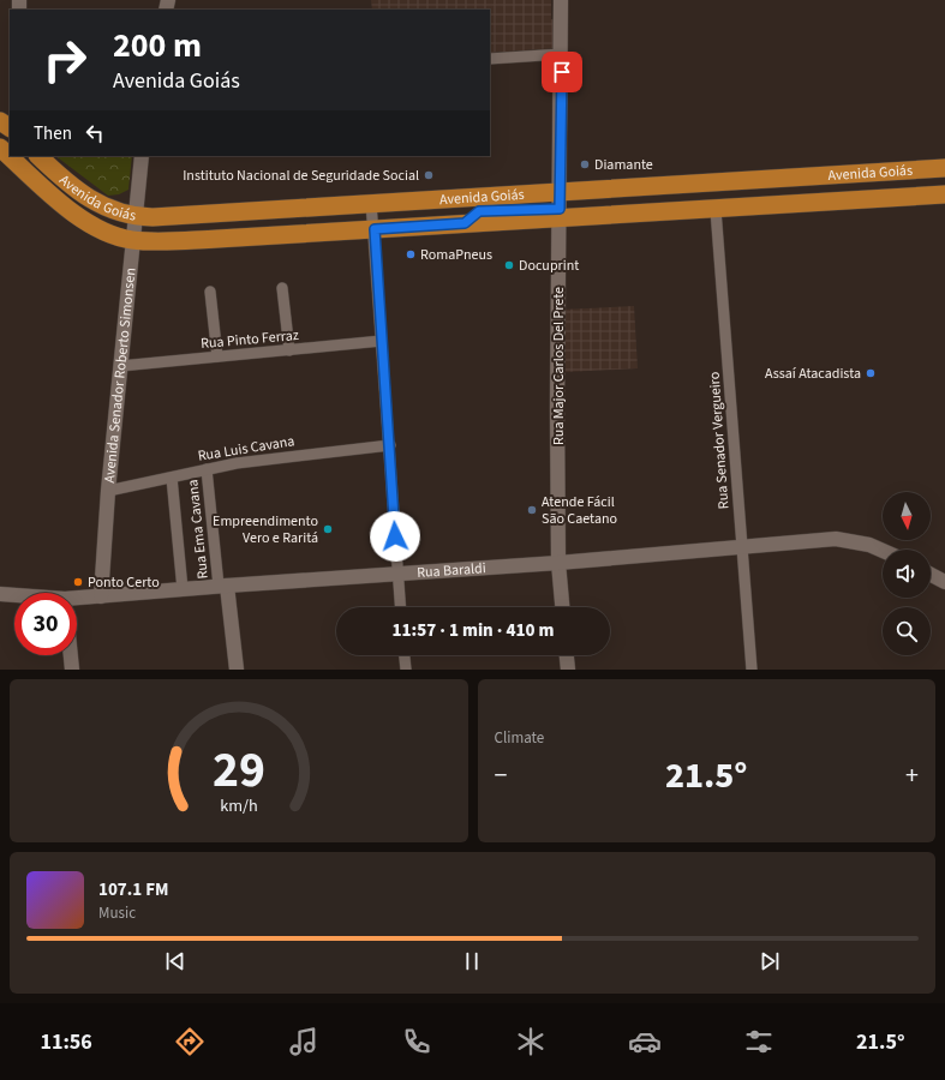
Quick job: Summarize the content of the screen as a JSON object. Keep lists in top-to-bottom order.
{
  "streets": {
    "main road": ["Avenida Goiás"],
    "street": [
      "Rua Pinto Ferraz",
      "Rua Major Carlos Del Prete",
      "Avenida Senador Roberto Simonsen",
      "Rua Senador Vergueiro",
      "Rua Luis Cavana",
      "Rua Ema Cavana",
      "Rua Baraldi"
    ]
  },
  "crossings": [
    ["Avenida Goiás", "Rua Major Carlos Del Prete"],
    ["Avenida Goiás", "Avenida Senador Roberto Simonsen"],
    ["Avenida Goiás", "Rua Senador Vergueiro"],
    ["Rua Pinto Ferraz", "Avenida Senador Roberto Simonsen"],
    ["Rua Major Carlos Del Prete", "Rua Baraldi"],
    ["Avenida Senador Roberto Simonsen", "Rua Luis Cavana"],
    ["Avenida Senador Roberto Simonsen", "Rua Baraldi"],
    ["Rua Senador Vergueiro", "Rua Baraldi"],
    ["Rua Luis Cavana", "Rua Ema Cavana"],
    ["Rua Ema Cavana", "Rua Baraldi"]
  ],
  "places": [
    "Diamante",
    "Instituto Nacional de Seguridade Social",
    "RomaPneus",
    "Docuprint",
    "Assaí Atacadista",
    "Atende Fácil São Caetano",
    "Empreendimento Vero e Raritá",
    "Ponto Certo"
  ],
  "north": "bottom",
  "page": {
    "turn": ["200 m", "Avenida Goiás"],
    "then": "Then",
    "limit": "30",
    "trip": "11:57 · 1 min · 410 m",
    "tile": "Climate",
    "heat": ["−", "21.5°", "+"],
    "song": ["107.1 FM", "Music"],
    "tabs": ["11:56", "21.5°"],
    "gauge": ["29", "km/h"]
  }
}
